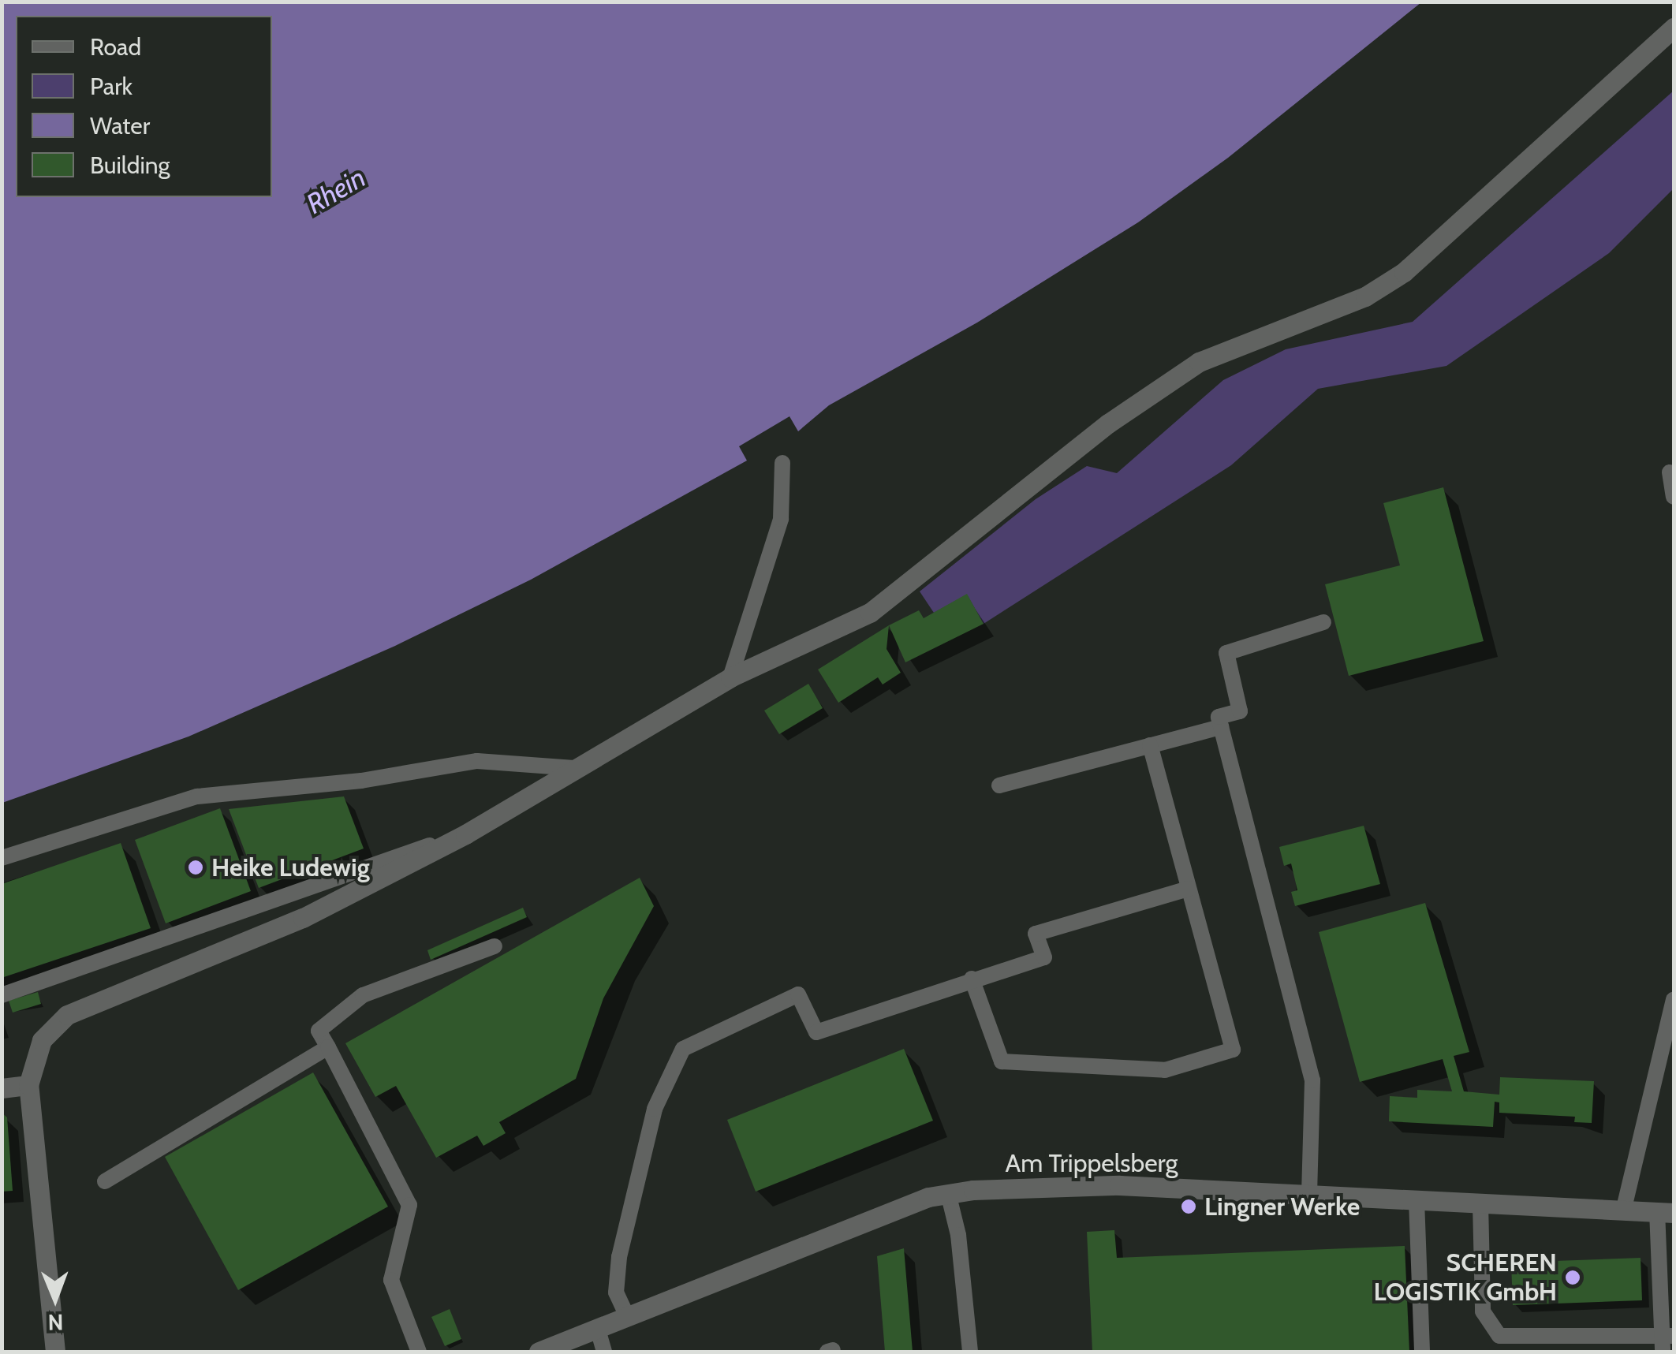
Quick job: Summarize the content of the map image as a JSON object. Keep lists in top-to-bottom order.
{
  "streets": {
    "street": ["Am Trippelsberg"]
  },
  "water": ["Rhein"],
  "places": ["Heike Ludewig", "Lingner Werke", "SCHEREN LOGISTIK GmbH"],
  "legend": [
    "Road",
    "Park",
    "Water",
    "Building"
  ],
  "north": "bottom"
}
